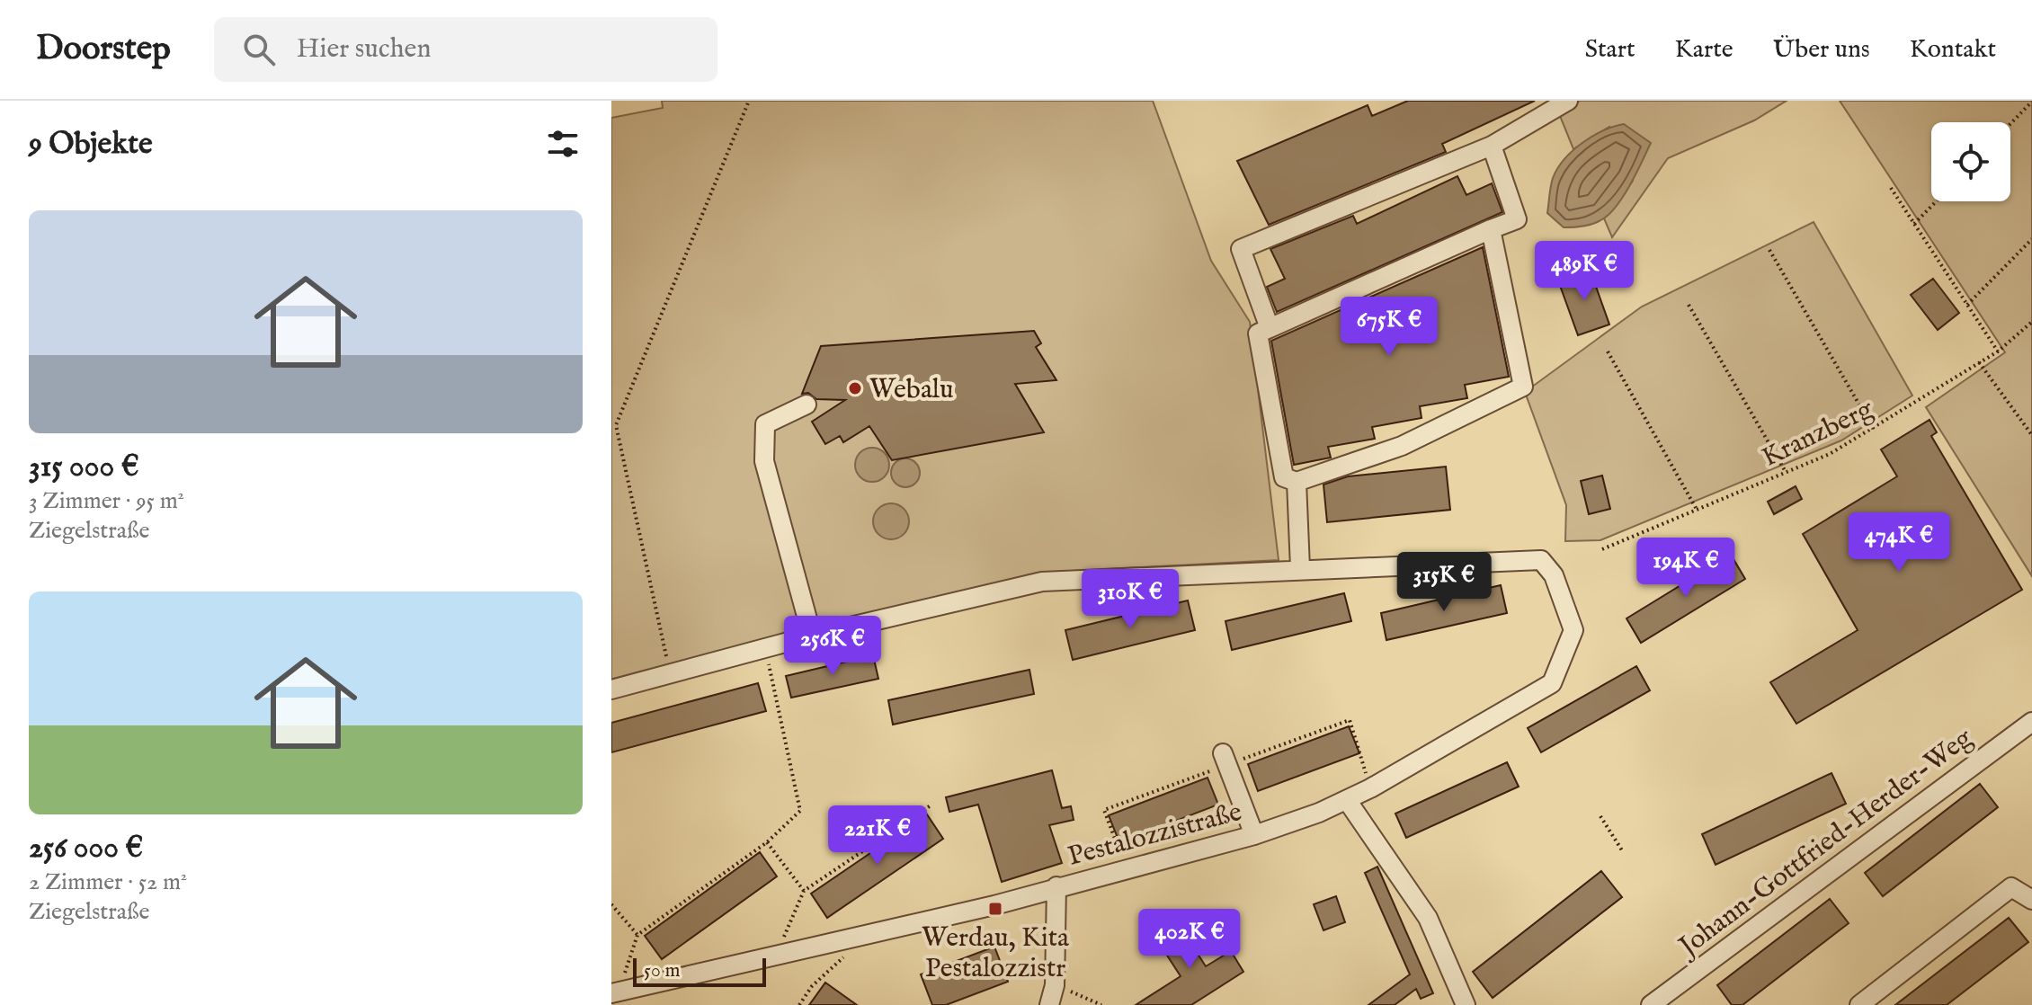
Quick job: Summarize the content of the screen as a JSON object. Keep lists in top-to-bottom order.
{
  "streets": {
    "street": ["Pestalozzistraße", "Johann-Gottfried-Herder-Weg"],
    "path": ["Kranzberg"]
  },
  "places": {
    "other": ["Webalu"],
    "transit": ["Werdau, Kita Pestalozzistr"]
  },
  "scale_bar": "50 m",
  "page": {
    "header": "Doorstep",
    "search": "Hier suchen",
    "nav": [
      "Start",
      "Karte",
      "Über uns",
      "Kontakt"
    ],
    "heading": "9 Objekte",
    "list": [
      {
        "name": "315 000 €",
        "note": "3 Zimmer · 95 m² · Ziegelstraße"
      },
      {
        "name": "256 000 €",
        "note": "2 Zimmer · 52 m² · Ziegelstraße"
      }
    ],
    "price": [
      "489K €",
      "675K €",
      "474K €",
      "194K €",
      "315K €",
      "310K €",
      "256K €",
      "221K €",
      "402K €"
    ],
    "scale": "50 m"
  }
}
